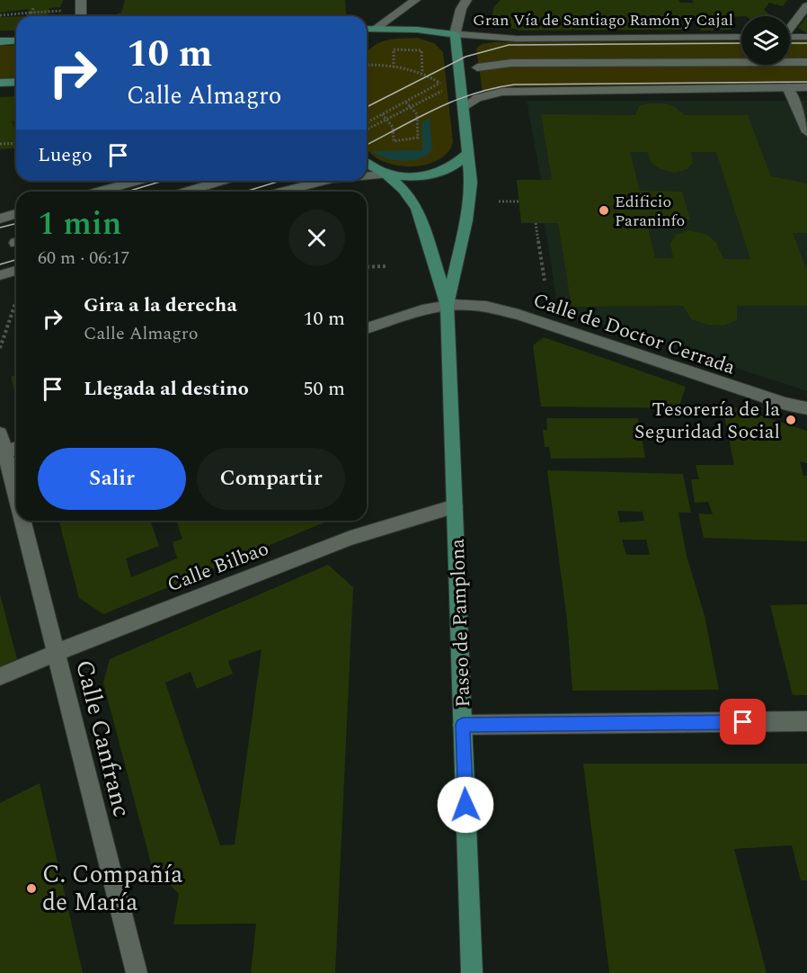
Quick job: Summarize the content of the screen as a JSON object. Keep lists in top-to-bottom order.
{
  "streets": {
    "main road": ["Paseo de Pamplona"],
    "street": [
      "Gran Vía de Santiago Ramón y Cajal",
      "Calle de Doctor Cerrada",
      "Calle Bilbao",
      "Calle Canfranc"
    ]
  },
  "crossings": [
    ["Gran Vía de Santiago Ramón y Cajal", "Paseo de Pamplona"],
    ["Calle de Doctor Cerrada", "Paseo de Pamplona"],
    ["Calle Bilbao", "Paseo de Pamplona"],
    ["Calle Bilbao", "Calle Canfranc"]
  ],
  "places": ["Edificio Paraninfo", "Tesorería de la Seguridad Social", "C. Compañía de María"],
  "page": {
    "turn": ["10 m", "Calle Almagro"],
    "then": "Luego",
    "heading": ["1 min", "60 m · 06:17"],
    "list": [
      {
        "name": "Gira a la derecha",
        "note": "Calle Almagro",
        "value": "10 m"
      },
      {
        "name": "Llegada al destino",
        "value": "50 m"
      }
    ],
    "buttons": ["Salir", "Compartir"]
  }
}
